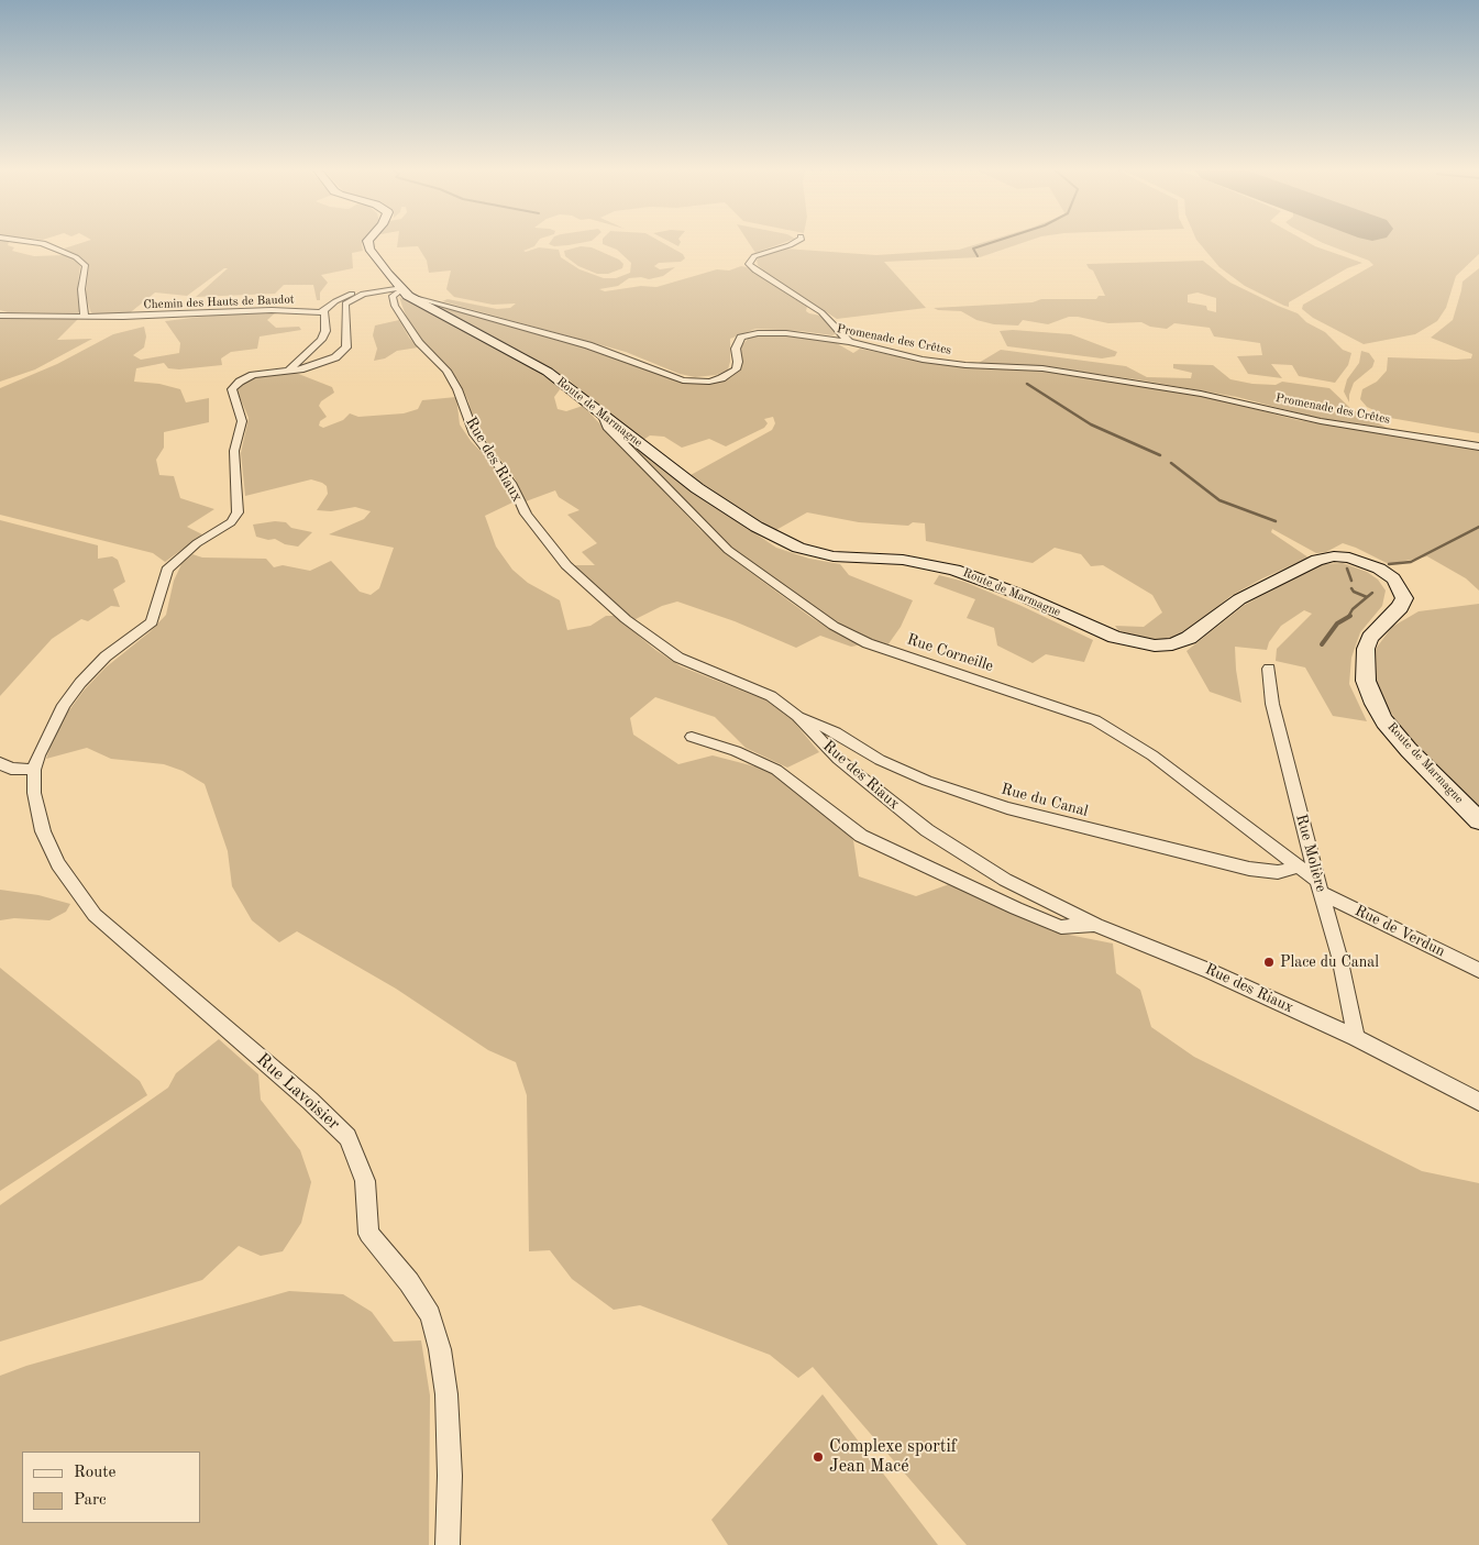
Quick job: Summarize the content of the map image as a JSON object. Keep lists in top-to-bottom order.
{
  "streets": {
    "street": [
      "Chemin des Hauts de Baudot",
      "Promenade des Crêtes",
      "Route de Marmagne",
      "Rue des Riaux",
      "Rue Corneille",
      "Rue du Canal",
      "Rue Molière",
      "Rue de Verdun",
      "Rue Lavoisier"
    ]
  },
  "crossings": [
    ["Promenade des Crêtes", "Route de Marmagne"],
    ["Promenade des Crêtes", "Rue des Riaux"],
    ["Route de Marmagne", "Rue des Riaux"],
    ["Route de Marmagne", "Rue Corneille"],
    ["Rue des Riaux", "Rue du Canal"],
    ["Rue des Riaux", "Rue Molière"],
    ["Rue Corneille", "Rue du Canal"],
    ["Rue Corneille", "Rue Molière"],
    ["Rue Corneille", "Rue de Verdun"],
    ["Rue Molière", "Rue de Verdun"]
  ],
  "places": ["Place du Canal", "Complexe sportif Jean Macé"],
  "legend": ["Route", "Parc"]
}
